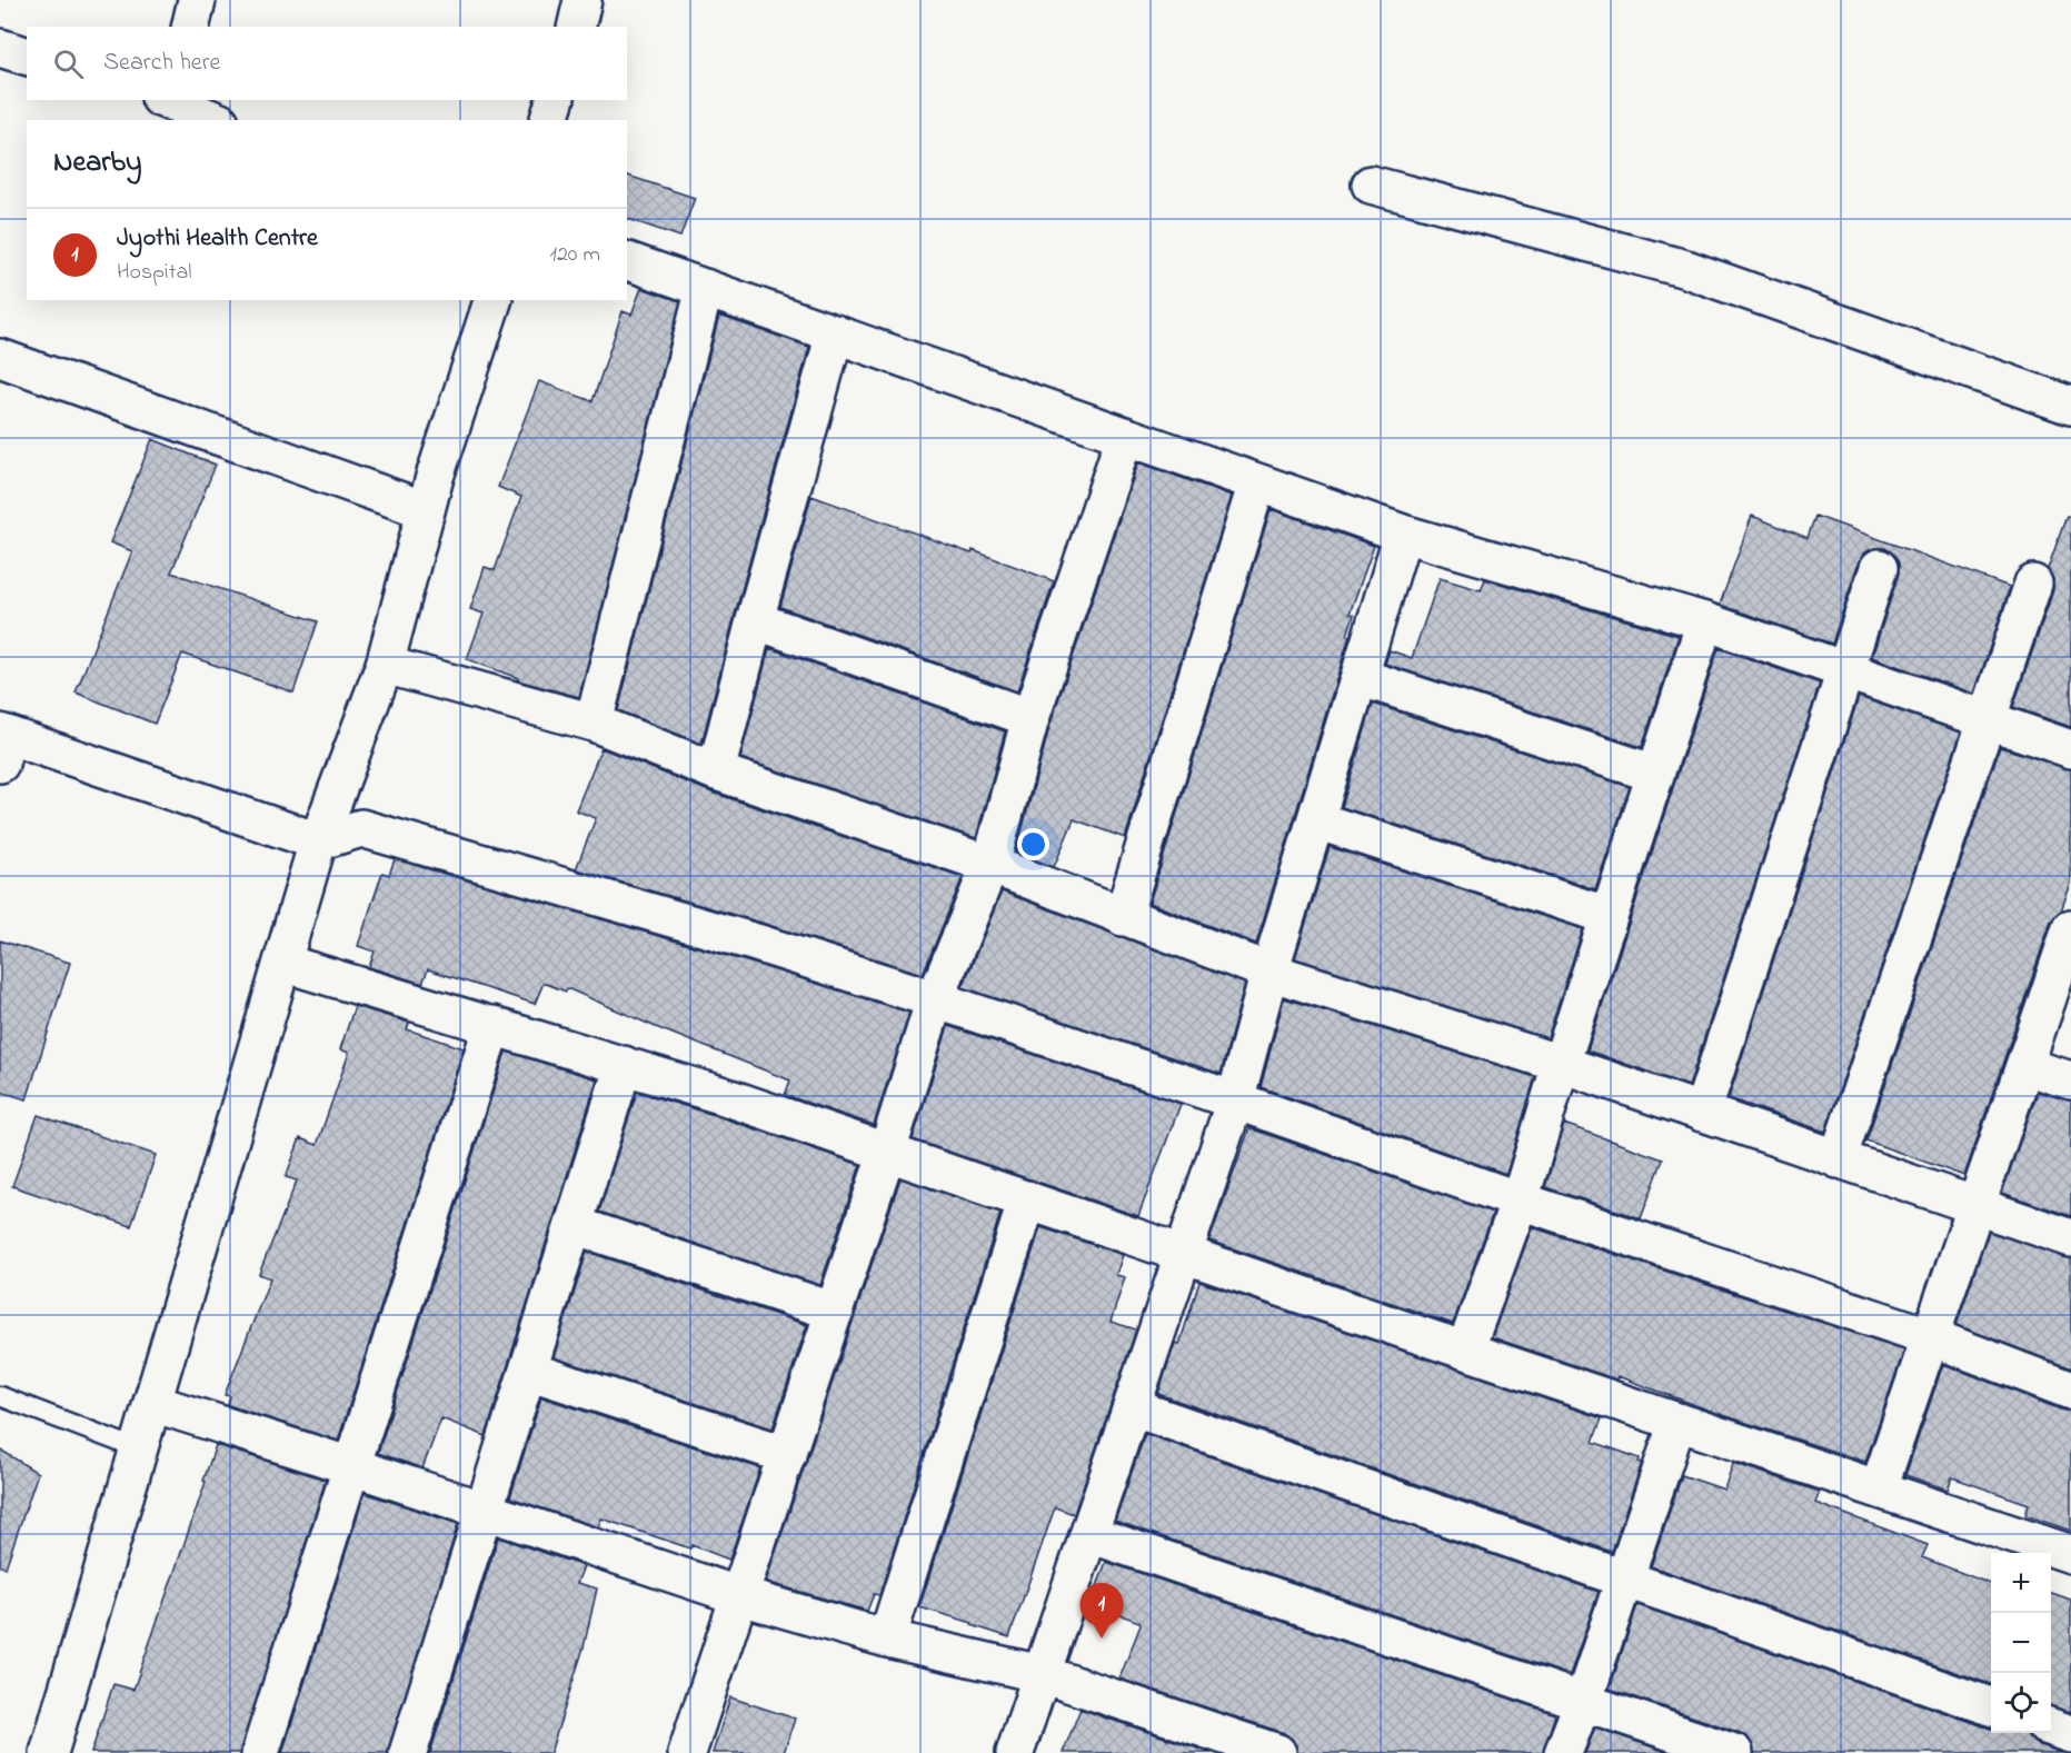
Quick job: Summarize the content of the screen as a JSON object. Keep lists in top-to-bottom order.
{
  "page": {
    "search": "Search here",
    "heading": "Nearby",
    "list": [
      {
        "mark": "1",
        "name": "Jyothi Health Centre",
        "note": "Hospital",
        "value": "120 m"
      }
    ],
    "map_buttons": ["+", "−"],
    "pins": "1"
  }
}
